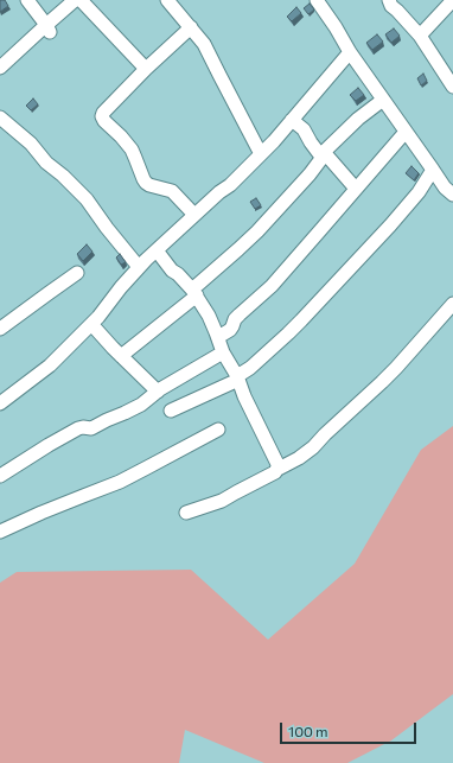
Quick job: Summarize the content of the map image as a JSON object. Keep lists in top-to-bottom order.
{
  "scale_bar": "100 m"
}
